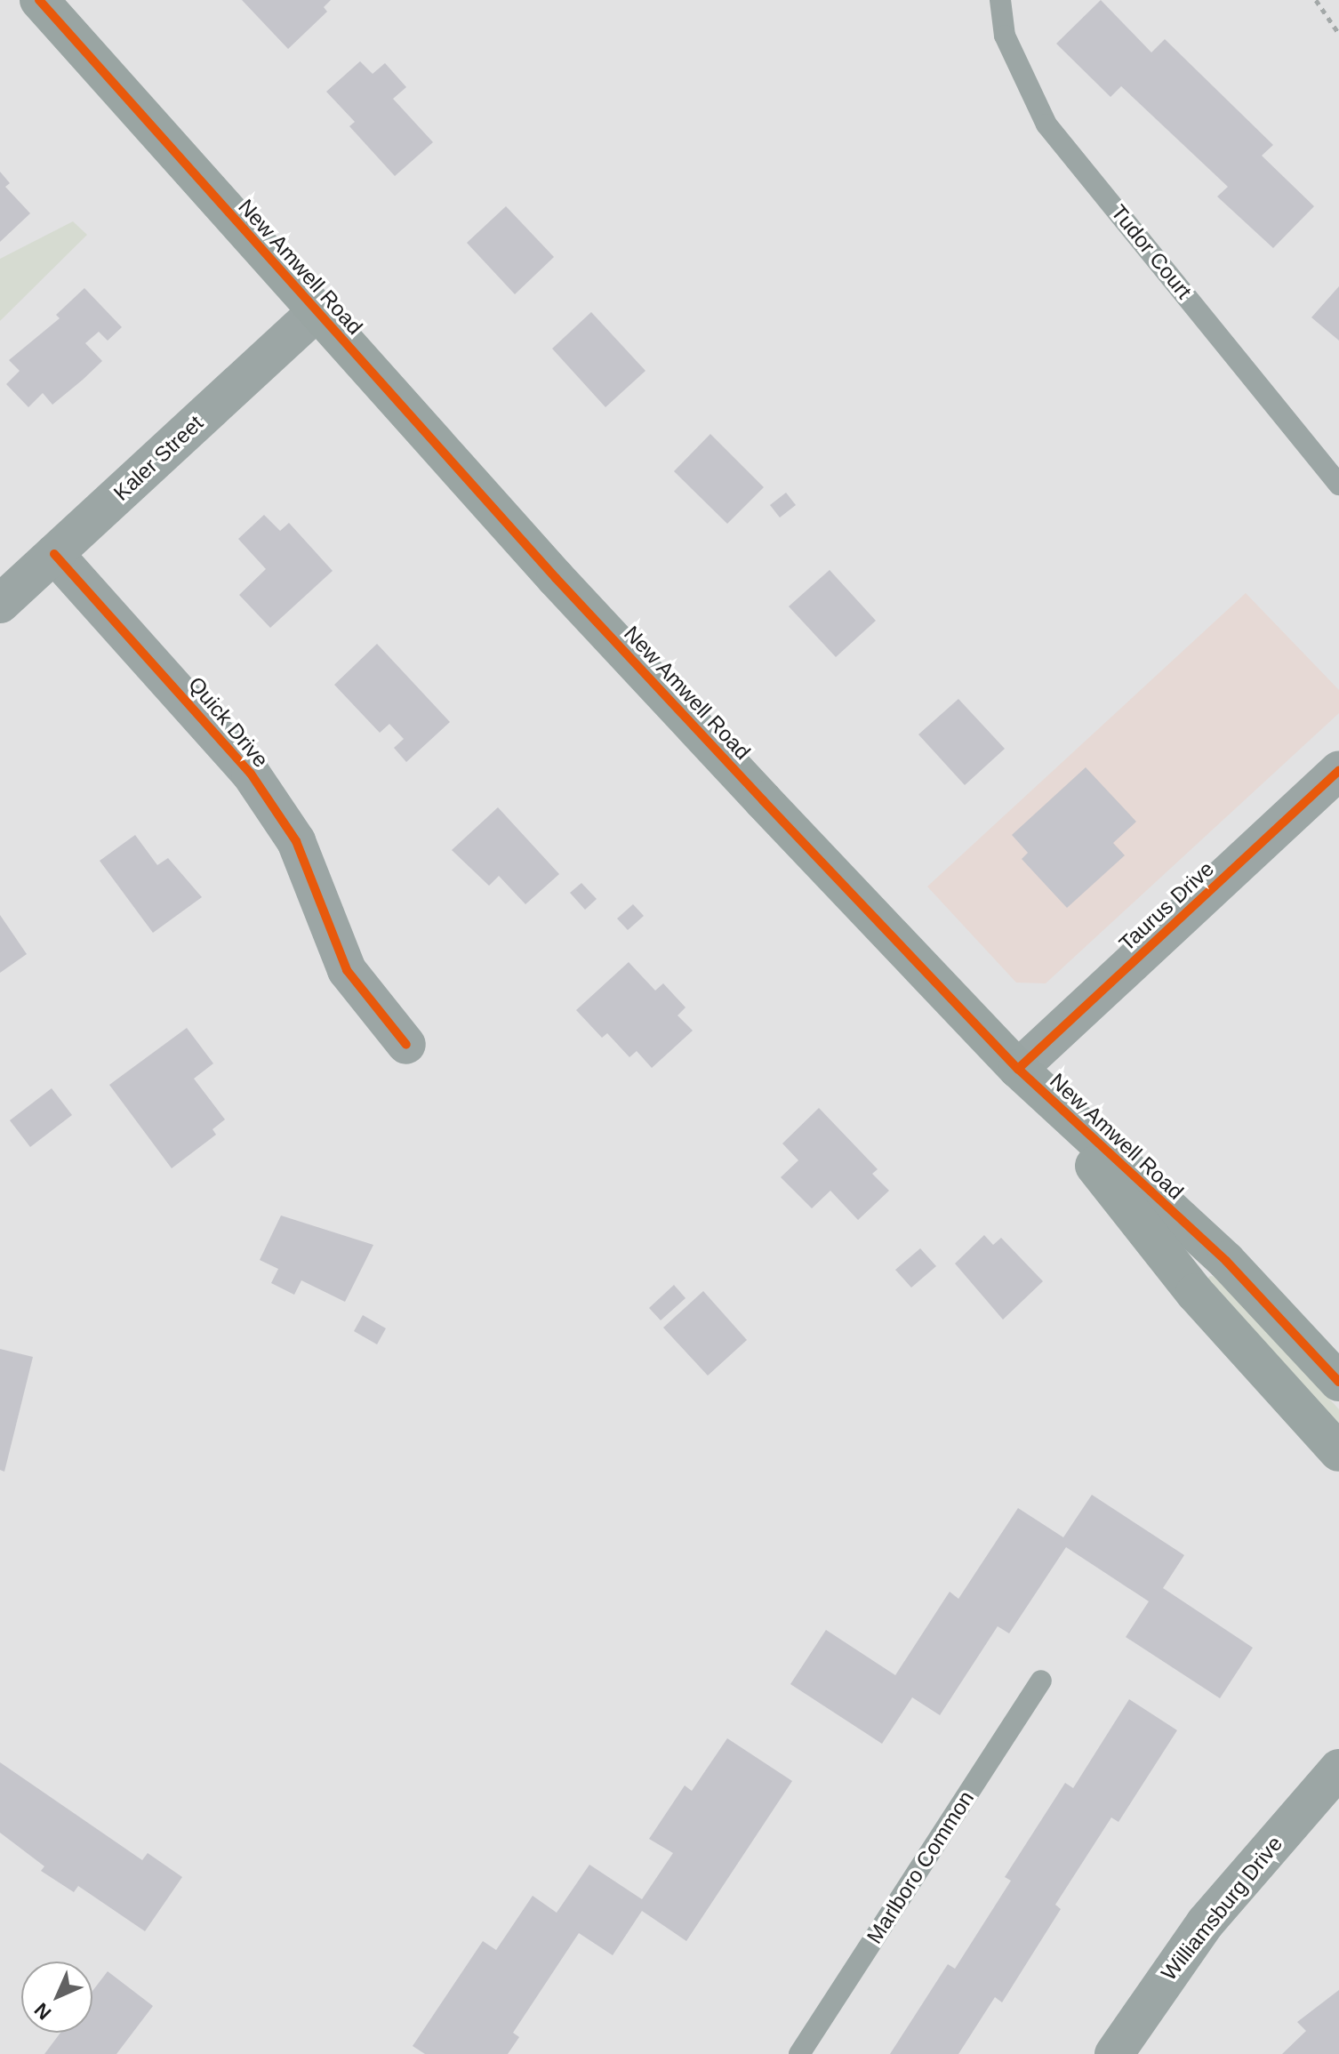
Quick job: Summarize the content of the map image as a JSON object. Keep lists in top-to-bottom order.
{
  "streets": {
    "street": [
      "New Amwell Road",
      "Kaler Street",
      "Quick Drive",
      "Taurus Drive",
      "Williamsburg Drive"
    ],
    "lane": ["Tudor Court", "Marlboro Common"]
  },
  "crossings": [
    ["New Amwell Road", "Kaler Street"],
    ["New Amwell Road", "Taurus Drive"],
    ["Kaler Street", "Quick Drive"]
  ],
  "north": "bottom left"
}
